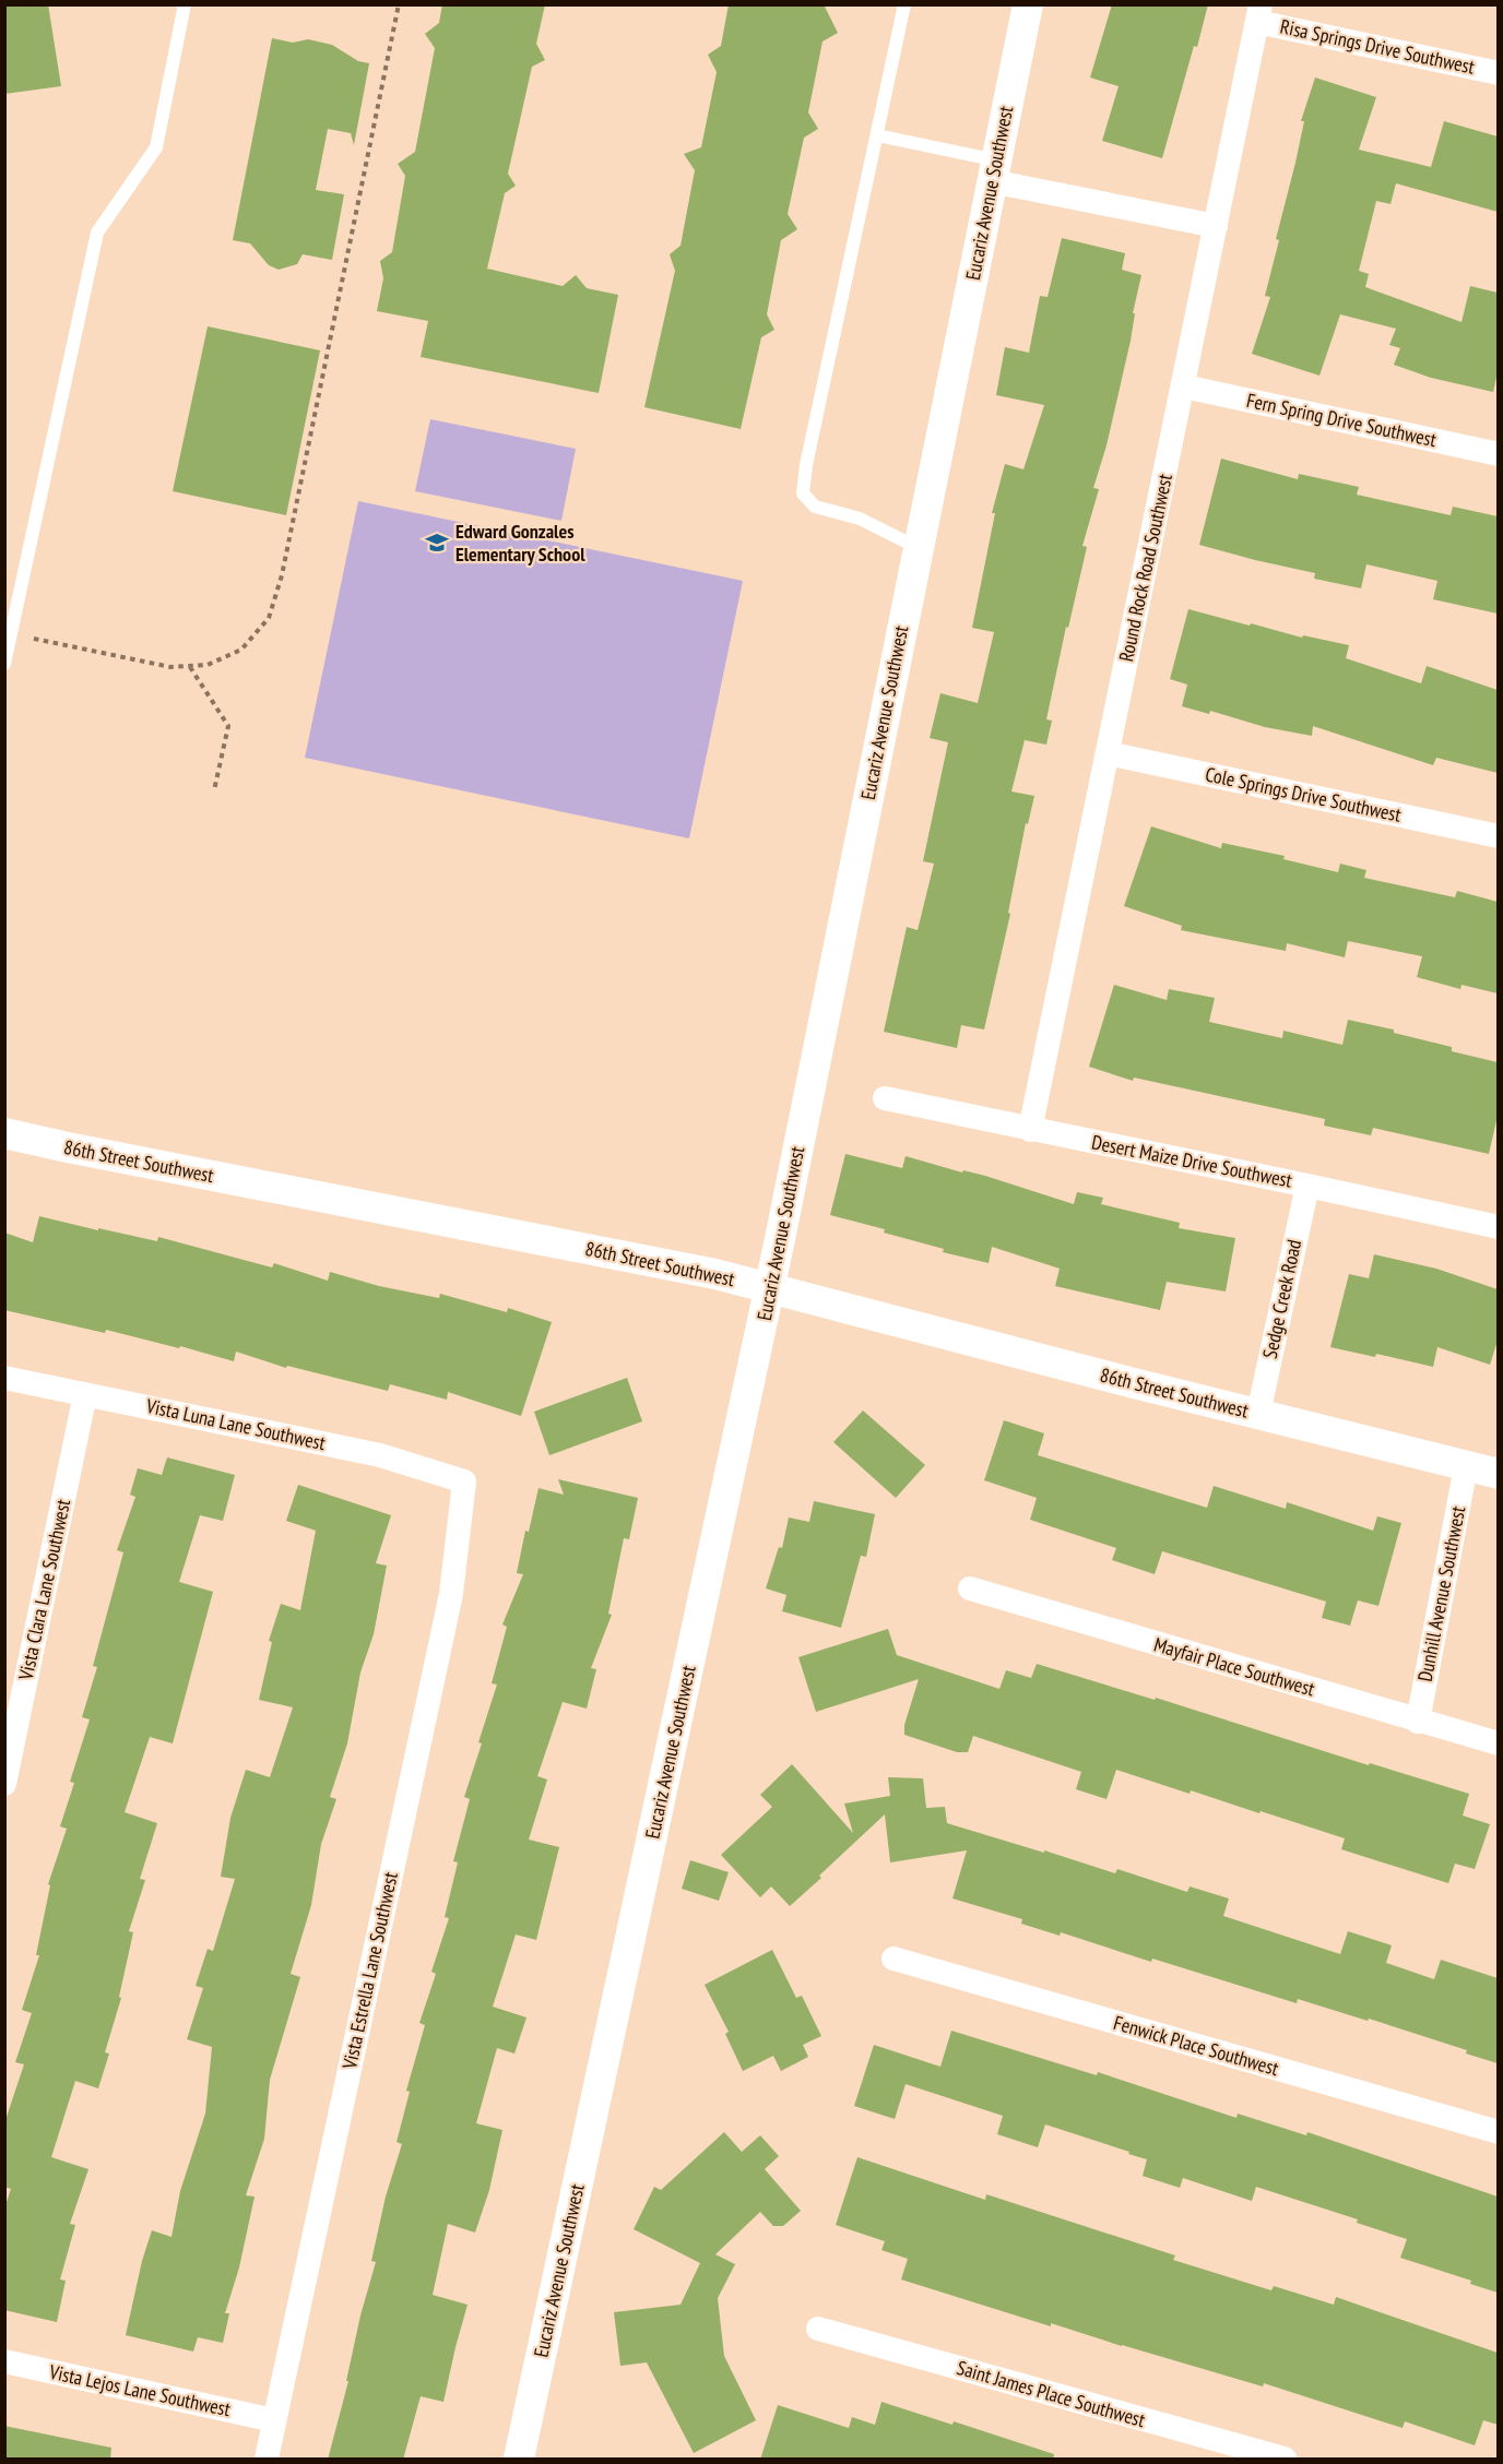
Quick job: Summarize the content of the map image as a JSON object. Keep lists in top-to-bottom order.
{
  "streets": {
    "street": [
      "Risa Springs Drive Southwest",
      "Eucariz Avenue Southwest",
      "Fern Spring Drive Southwest",
      "Round Rock Road Southwest",
      "Cole Springs Drive Southwest",
      "86th Street Southwest",
      "Desert Maize Drive Southwest",
      "Sedge Creek Road",
      "Vista Luna Lane Southwest",
      "Vista Clara Lane Southwest",
      "Dunhill Avenue Southwest",
      "Mayfair Place Southwest",
      "Vista Estrella Lane Southwest",
      "Fenwick Place Southwest",
      "Vista Lejos Lane Southwest",
      "Saint James Place Southwest"
    ]
  },
  "crossings": [
    ["Risa Springs Drive Southwest", "Round Rock Road Southwest"],
    ["Eucariz Avenue Southwest", "86th Street Southwest"],
    ["Fern Spring Drive Southwest", "Round Rock Road Southwest"],
    ["Round Rock Road Southwest", "Cole Springs Drive Southwest"],
    ["Round Rock Road Southwest", "Desert Maize Drive Southwest"],
    ["86th Street Southwest", "Sedge Creek Road"],
    ["86th Street Southwest", "Dunhill Avenue Southwest"],
    ["Desert Maize Drive Southwest", "Sedge Creek Road"],
    ["Vista Luna Lane Southwest", "Vista Clara Lane Southwest"],
    ["Vista Luna Lane Southwest", "Vista Estrella Lane Southwest"],
    ["Dunhill Avenue Southwest", "Mayfair Place Southwest"],
    ["Vista Estrella Lane Southwest", "Vista Lejos Lane Southwest"]
  ],
  "places": {
    "school or university": ["Edward Gonzales Elementary School"]
  }
}
